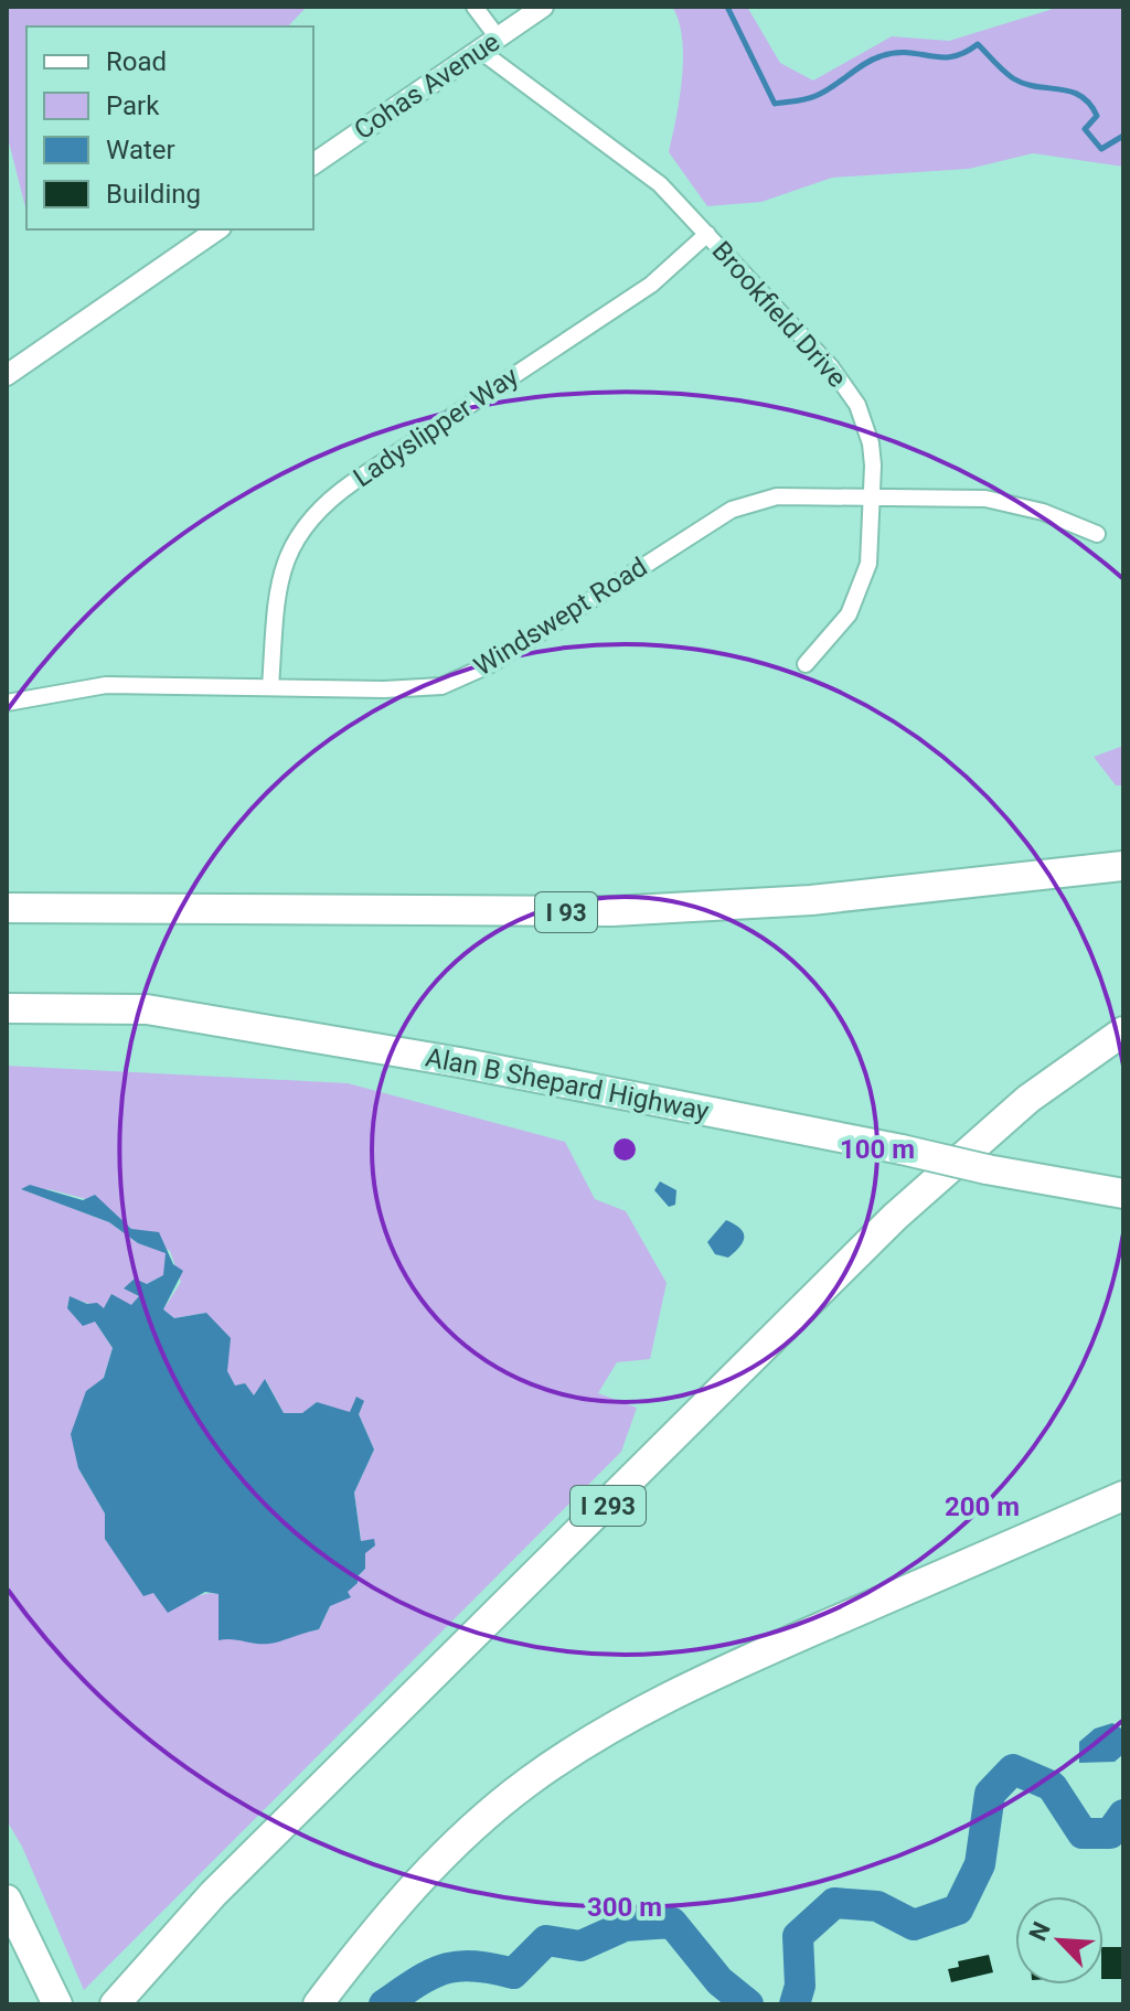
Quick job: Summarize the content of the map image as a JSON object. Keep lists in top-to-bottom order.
{
  "streets": {
    "highway": ["I 93", "Alan B Shepard Highway", "I 293"],
    "street": [
      "Cohas Avenue",
      "Brookfield Drive",
      "Ladyslipper Way",
      "Windswept Road"
    ]
  },
  "crossings": [
    ["Cohas Avenue", "Brookfield Drive"],
    ["Brookfield Drive", "Ladyslipper Way"],
    ["Brookfield Drive", "Windswept Road"],
    ["Ladyslipper Way", "Windswept Road"]
  ],
  "legend": [
    "Road",
    "Park",
    "Water",
    "Building"
  ],
  "north": "top left",
  "rings": ["100 m", "200 m", "300 m"]
}
